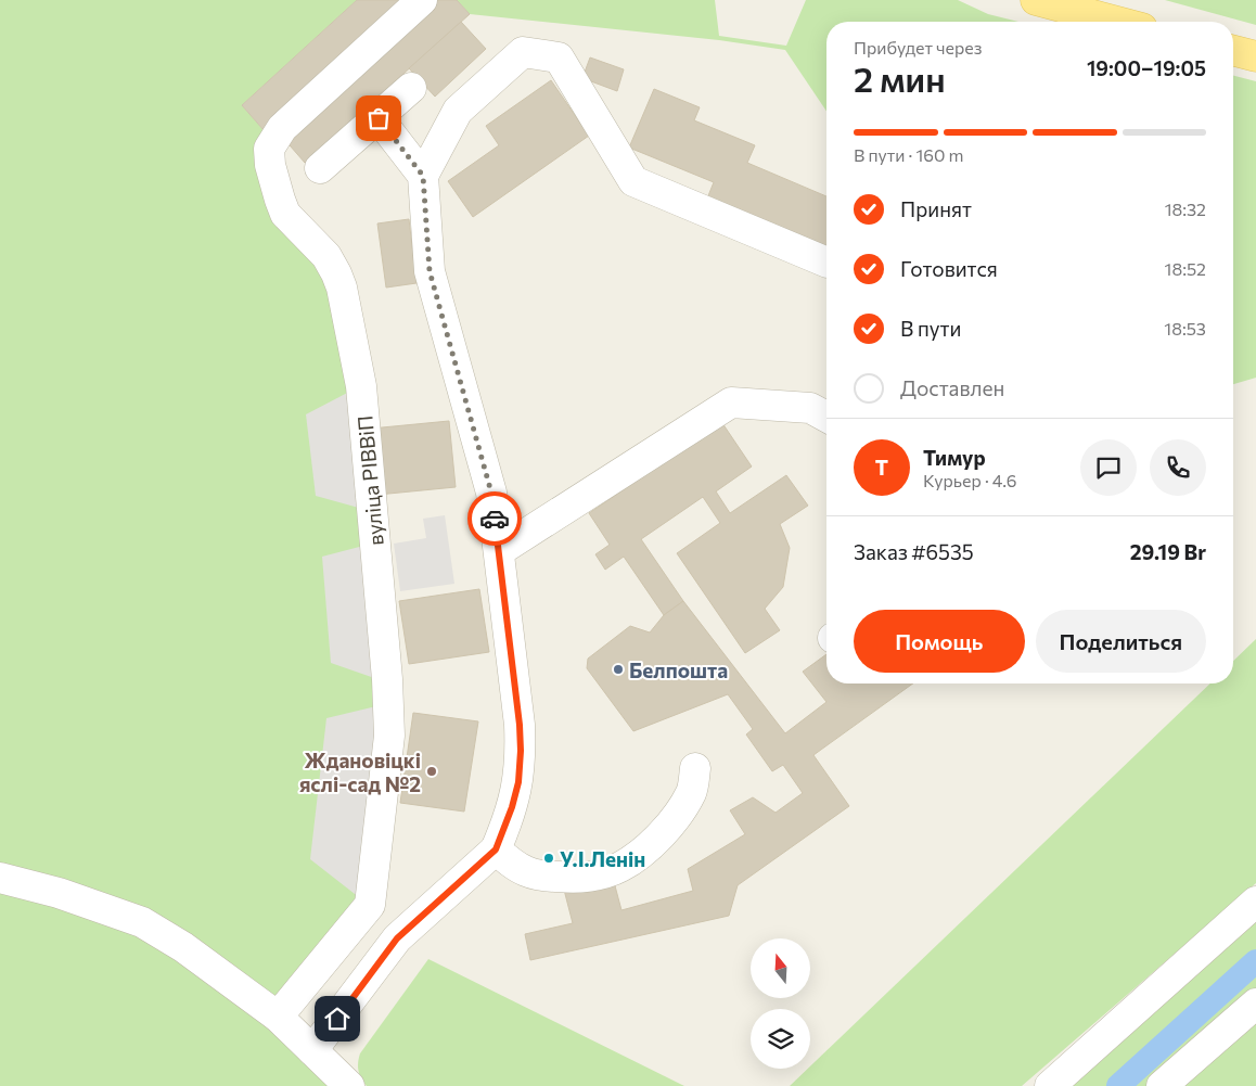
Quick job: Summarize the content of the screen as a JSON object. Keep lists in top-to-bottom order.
{
  "streets": {
    "street": ["вуліца РІВВіП"]
  },
  "places": ["Белпошта", "Ждановіцкі яслі-сад №2", "У.І.Ленін"],
  "north": "top",
  "page": {
    "heading": ["2 мин", "Прибудет через", "19:00–19:05"],
    "panel": [
      "Тимур",
      "Курьер · 4.6",
      "Заказ #6535",
      "29.19 Br"
    ],
    "bar": "В пути · 160 m",
    "list": [
      ["Принят", "18:32"],
      ["Готовится", "18:52"],
      ["В пути", "18:53"],
      "Доставлен"
    ],
    "round": "Т",
    "buttons": ["Помощь", "Поделиться"]
  }
}
